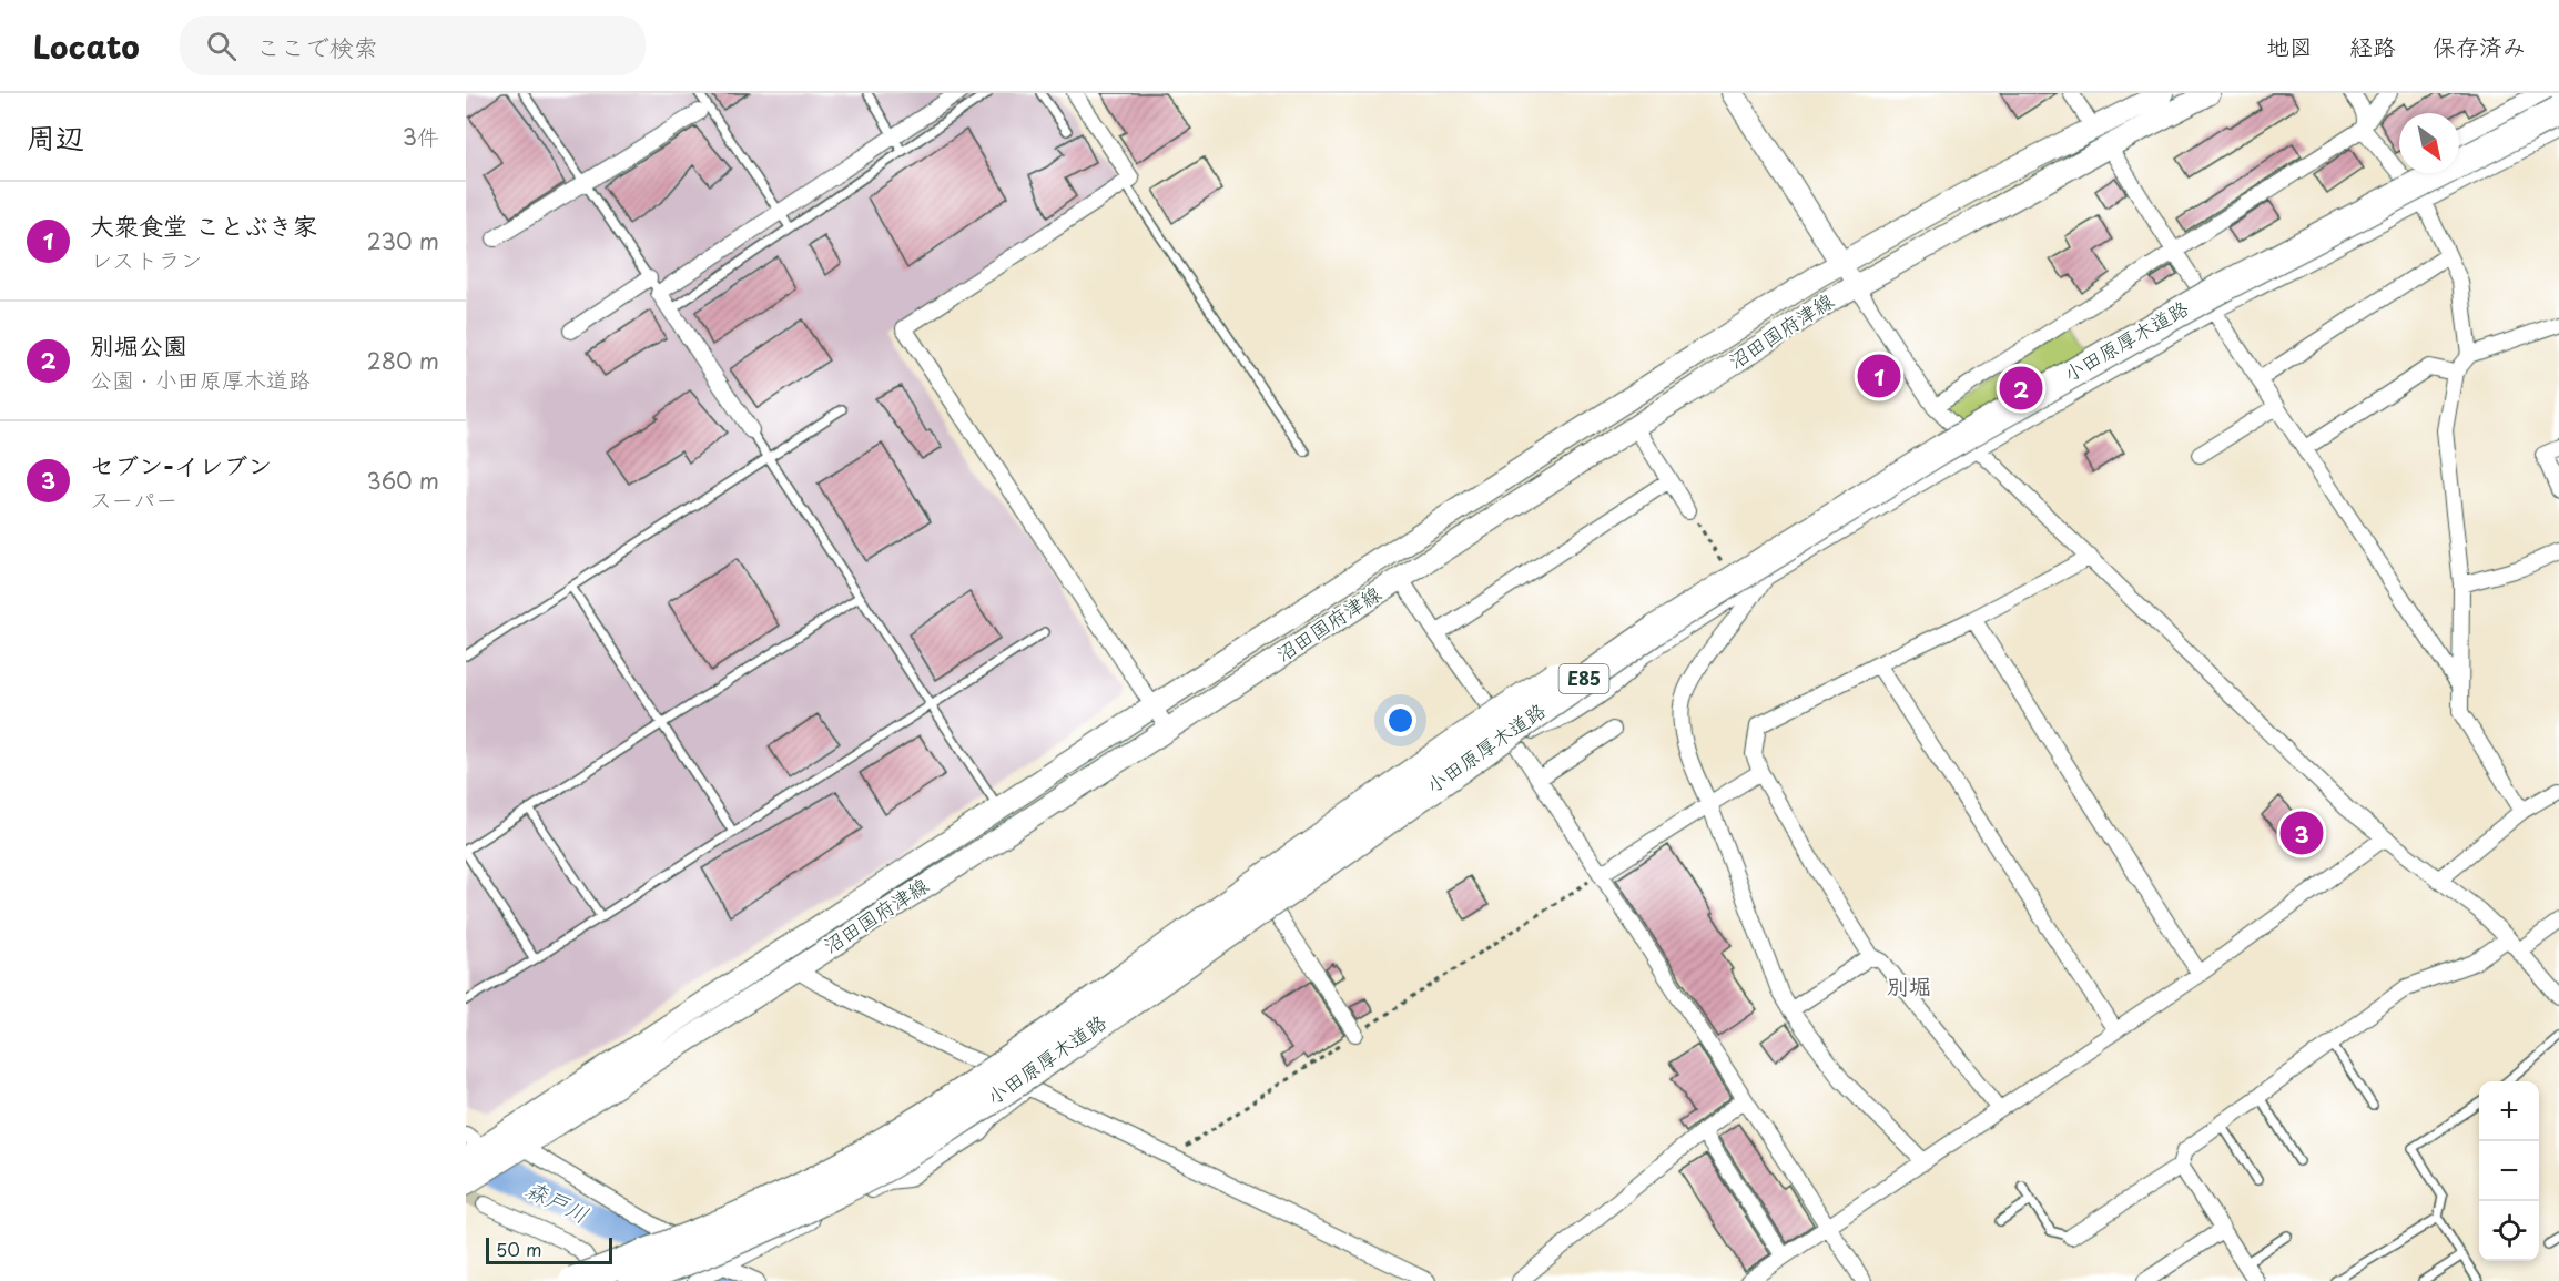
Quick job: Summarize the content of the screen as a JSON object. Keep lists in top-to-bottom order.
{
  "streets": {
    "highway": ["小田原厚木道路", "E85"],
    "main road": ["沼田国府津線"]
  },
  "districts": ["別堀"],
  "water": ["森戸川"],
  "scale_bar": "50 m",
  "north": "bottom right",
  "page": {
    "header": "Locato",
    "search": "ここで検索",
    "nav": ["地図", "経路", "保存済み"],
    "heading": ["周辺", "3件"],
    "list": [
      {
        "mark": "1",
        "name": "大衆食堂 ことぶき家",
        "note": "レストラン",
        "value": "230 m"
      },
      {
        "mark": "2",
        "name": "別堀公園",
        "note": "公園 · 小田原厚木道路",
        "value": "280 m"
      },
      {
        "mark": "3",
        "name": "セブン-イレブン",
        "note": "スーパー",
        "value": "360 m"
      }
    ],
    "pins": ["1", "2", "3"],
    "map_buttons": ["+", "−"],
    "scale": "50 m"
  }
}
